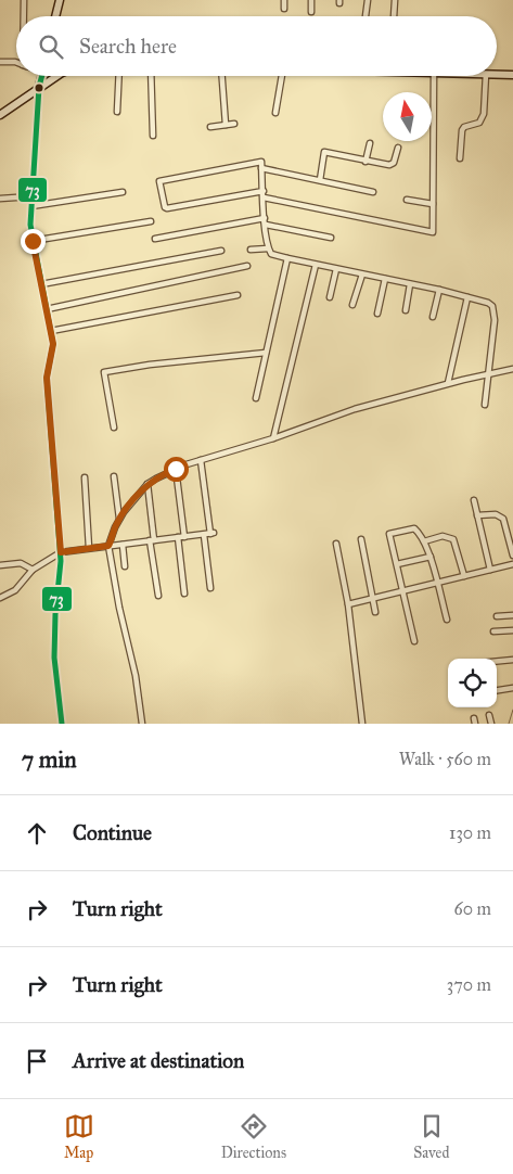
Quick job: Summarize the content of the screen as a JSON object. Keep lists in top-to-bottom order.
{
  "lines": ["transit line 73"],
  "north": "top",
  "page": {
    "search": "Search here",
    "heading": ["7 min", "Walk · 560 m"],
    "list": [
      ["Continue", "130 m"],
      ["Turn right", "60 m"],
      ["Turn right", "370 m"],
      "Arrive at destination"
    ],
    "nav": ["Map", "Directions", "Saved"]
  }
}
